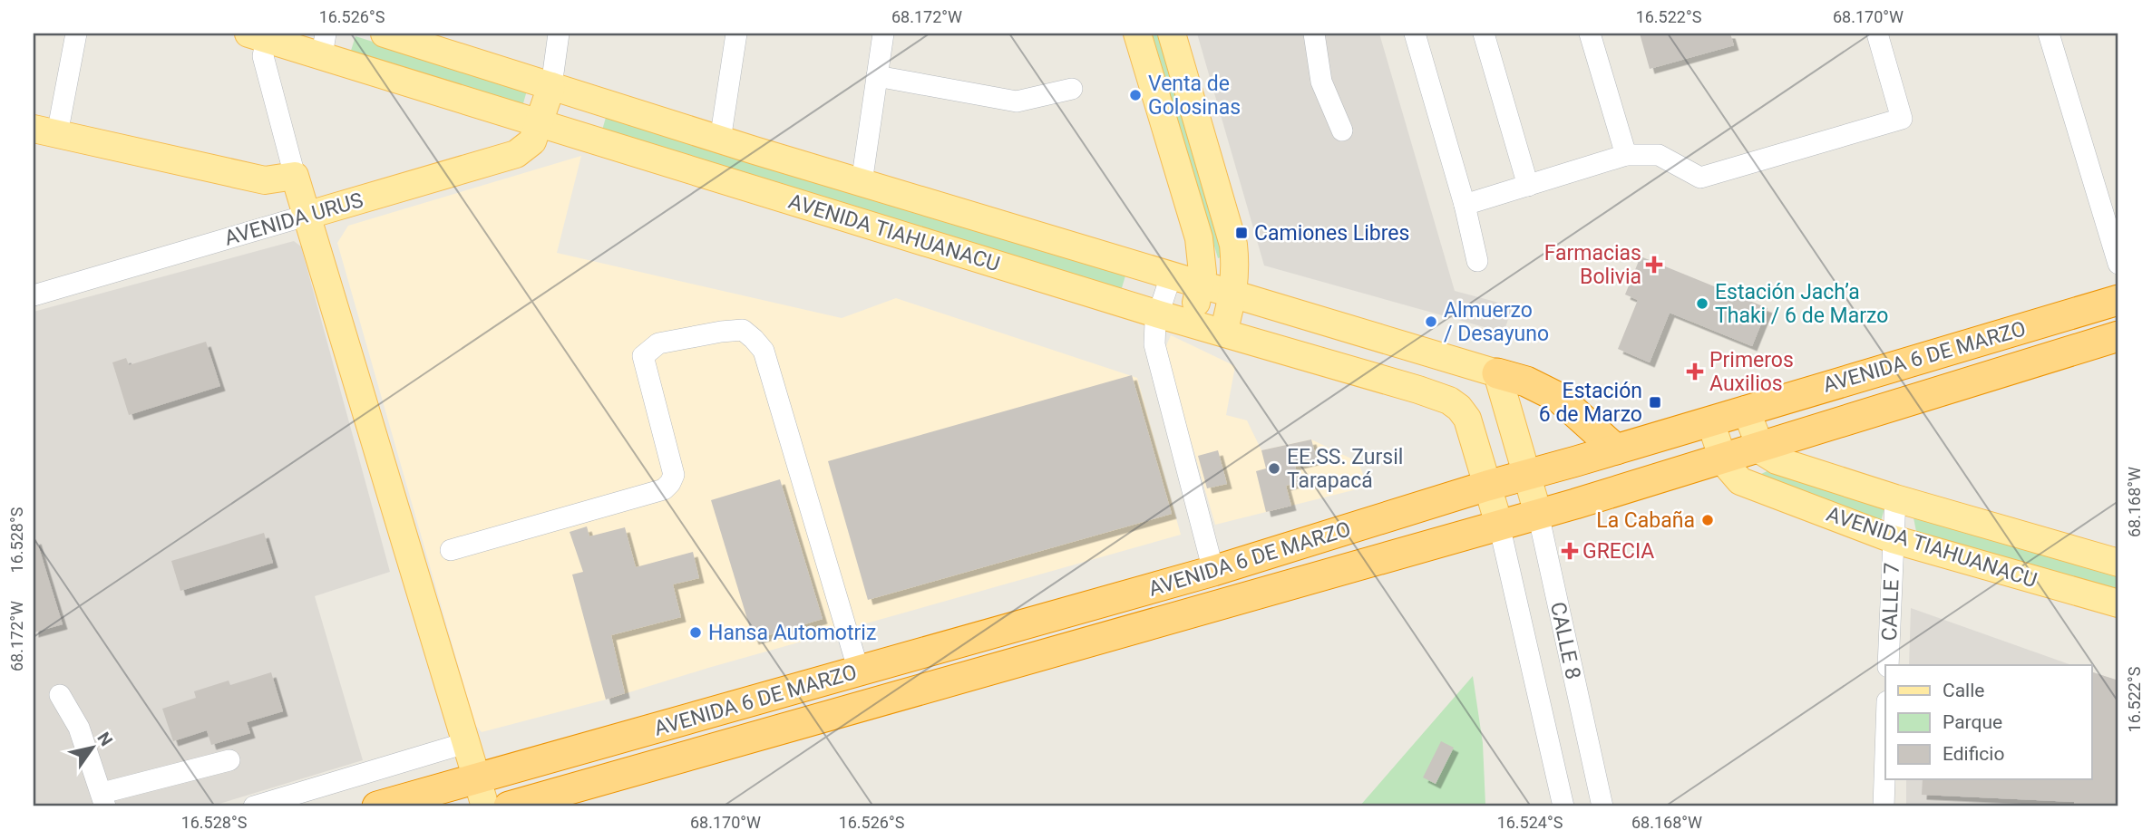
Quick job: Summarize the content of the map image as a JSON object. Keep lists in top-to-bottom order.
{
  "streets": {
    "highway": ["AVENIDA 6 DE MARZO"],
    "main road": ["AVENIDA URUS", "AVENIDA TIAHUANACU", "CALLE 8"],
    "street": ["CALLE 7"]
  },
  "crossings": [
    ["AVENIDA URUS", "AVENIDA TIAHUANACU"],
    ["AVENIDA TIAHUANACU", "AVENIDA 6 DE MARZO"],
    ["AVENIDA TIAHUANACU", "CALLE 7"],
    ["AVENIDA TIAHUANACU", "CALLE 8"],
    ["AVENIDA 6 DE MARZO", "CALLE 8"]
  ],
  "places": {
    "other": [
      "Venta de Golosinas",
      "Estación Jach’a Thaki / 6 de Marzo",
      "Almuerzo / Desayuno",
      "EE.SS. Zursil Tarapacá",
      "La Cabaña",
      "Hansa Automotriz"
    ],
    "transit": ["Camiones Libres", "Estación 6 de Marzo"],
    "health": ["Farmacias Bolivia", "Primeros Auxilios", "GRECIA"]
  },
  "legend": ["Calle", "Parque", "Edificio"],
  "north": "top right",
  "coordinates": [
    "16.526°S",
    "68.172°W",
    "16.522°S",
    "68.170°W",
    "68.168°W",
    "16.528°S",
    "16.524°S"
  ]
}
